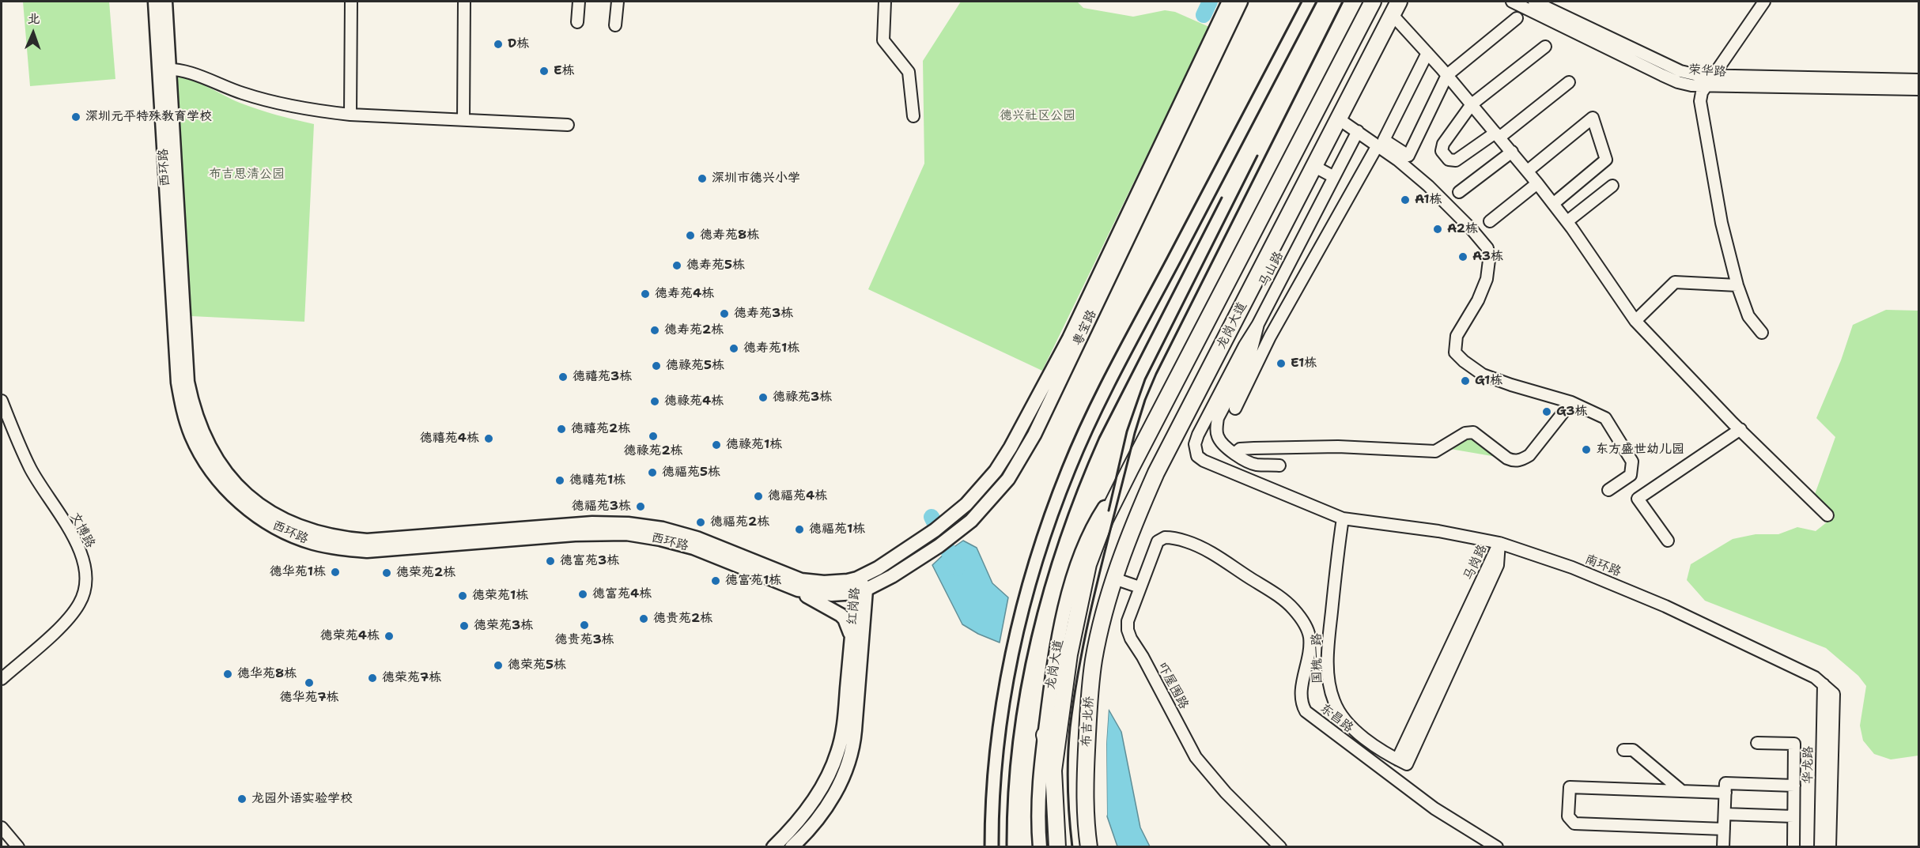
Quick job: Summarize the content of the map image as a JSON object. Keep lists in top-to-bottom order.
{
  "streets": {
    "highway": ["龙岗大道", "布吉北桥"],
    "main road": ["西环路", "粤宝路", "红岗路"],
    "street": [
      "荣华路",
      "马山路",
      "文博路",
      "马岗路",
      "南环路",
      "国槐一路",
      "吓屋围路",
      "东昌路",
      "华龙路"
    ]
  },
  "crossings": [
    ["西环路", "粤宝路"],
    ["西环路", "红岗路"],
    ["马山路", "南环路"],
    ["龙岗大道", "布吉北桥"],
    ["粤宝路", "红岗路"],
    ["马岗路", "南环路"],
    ["马岗路", "国槐一路"],
    ["南环路", "国槐一路"],
    ["南环路", "华龙路"],
    ["吓屋围路", "东昌路"]
  ],
  "parks": ["德兴社区公园", "布吉思清公园"],
  "places": [
    "D栋",
    "E栋",
    "深圳元平特殊教育学校",
    "深圳市德兴小学",
    "A1栋",
    "A2栋",
    "德寿苑8栋",
    "A3栋",
    "德寿苑5栋",
    "德寿苑4栋",
    "德寿苑3栋",
    "德寿苑2栋",
    "德寿苑1栋",
    "E1栋",
    "德禄苑5栋",
    "德禧苑3栋",
    "G1栋",
    "德禄苑3栋",
    "德禄苑4栋",
    "G3栋",
    "德禧苑2栋",
    "德禄苑2栋",
    "德禧苑4栋",
    "德禄苑1栋",
    "东方盛世幼儿园",
    "德福苑5栋",
    "德禧苑1栋",
    "德福苑4栋",
    "德福苑3栋",
    "德福苑2栋",
    "德福苑1栋",
    "德富苑3栋",
    "德华苑1栋",
    "德荣苑2栋",
    "德富苑1栋",
    "德富苑4栋",
    "德荣苑1栋",
    "德贵苑2栋",
    "德贵苑3栋",
    "德荣苑3栋",
    "德荣苑4栋",
    "德荣苑5栋",
    "德华苑8栋",
    "德荣苑7栋",
    "德华苑7栋",
    "龙园外语实验学校"
  ],
  "north": "top"
}
